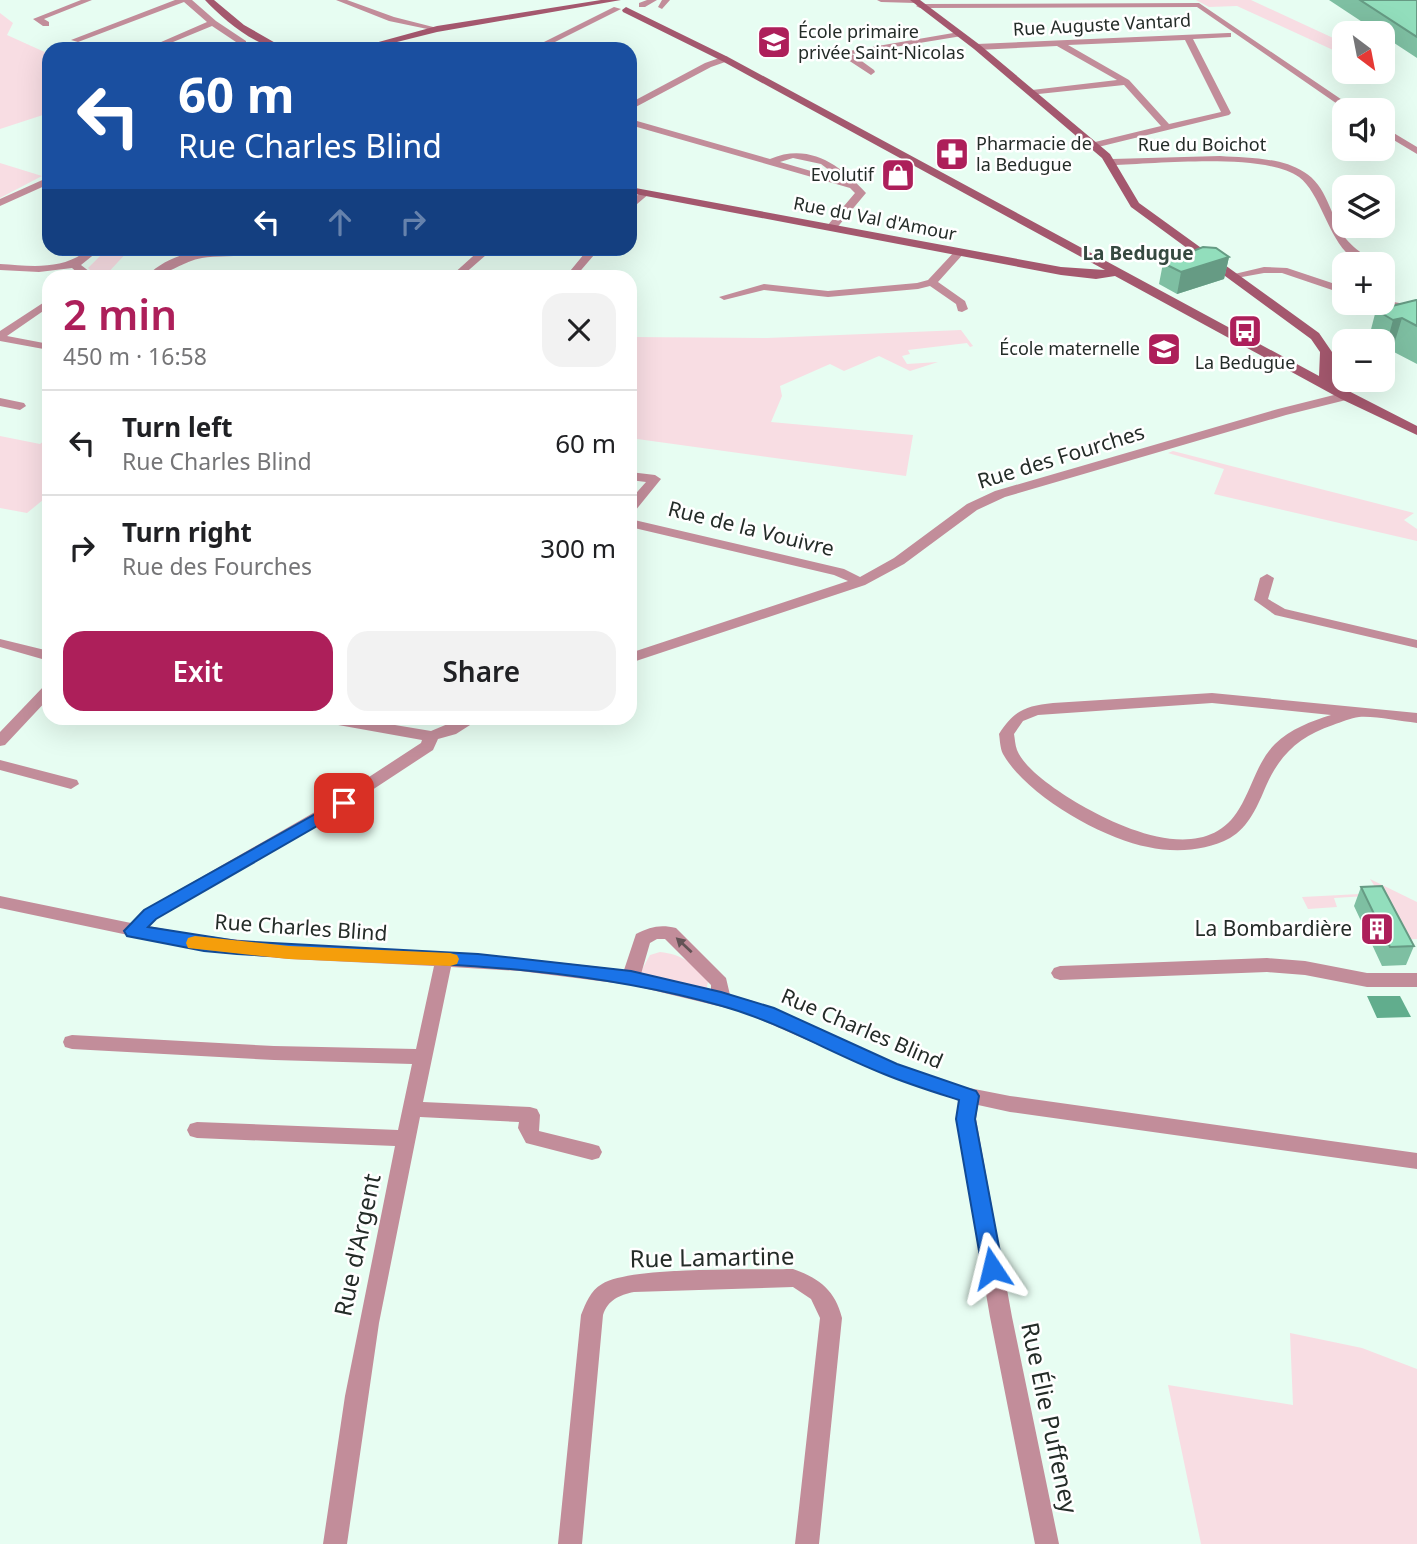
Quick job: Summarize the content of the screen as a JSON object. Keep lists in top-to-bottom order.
{
  "streets": {
    "street": [
      "Rue Auguste Vantard",
      "Rue du Boichot",
      "Rue du Val d'Amour",
      "Rue des Fourches",
      "Rue de la Vouivre",
      "Rue Charles Blind",
      "Rue d'Argent",
      "Rue Lamartine",
      "Rue Élie Puffeney"
    ]
  },
  "crossings": [
    ["Rue Auguste Vantard", "Rue du Boichot"],
    ["Rue du Boichot", "Rue des Fourches"],
    ["Rue des Fourches", "Rue de la Vouivre"],
    ["Rue Charles Blind", "Rue d'Argent"],
    ["Rue Charles Blind", "Rue Élie Puffeney"]
  ],
  "districts": ["La Bedugue"],
  "places": {
    "school or university": ["École primaire privée Saint-Nicolas", "École maternelle"],
    "pharmacy": ["Pharmacie de la Bedugue"],
    "shop": ["Evolutif"],
    "bus stop": ["La Bedugue"],
    "building": ["La Bombardière"]
  },
  "north": "bottom right",
  "page": {
    "map_buttons": ["+", "−"],
    "turn": ["60 m", "Rue Charles Blind"],
    "heading": ["2 min", "450 m · 16:58"],
    "list": [
      {
        "name": "Turn left",
        "note": "Rue Charles Blind",
        "value": "60 m"
      },
      {
        "name": "Turn right",
        "note": "Rue des Fourches",
        "value": "300 m"
      }
    ],
    "buttons": ["Exit", "Share"]
  }
}
